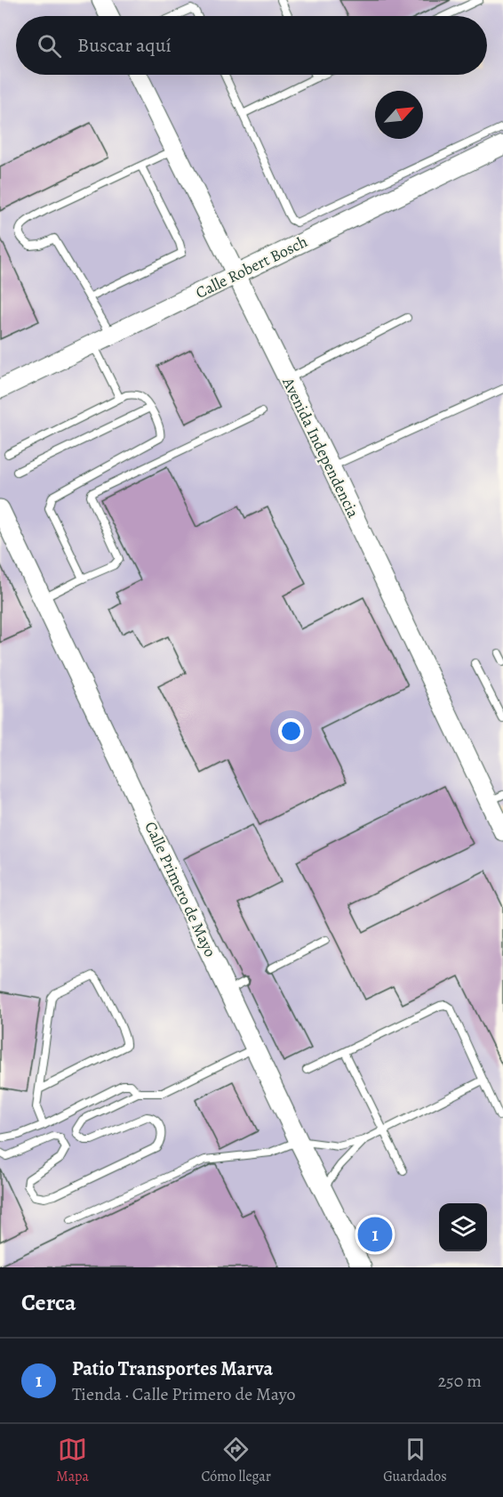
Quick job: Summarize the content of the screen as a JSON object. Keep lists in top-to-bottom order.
{
  "streets": {
    "main road": ["Calle Robert Bosch", "Avenida Independencia", "Calle Primero de Mayo"]
  },
  "crossings": [
    ["Calle Robert Bosch", "Avenida Independencia"]
  ],
  "north": "top right",
  "page": {
    "search": "Buscar aquí",
    "pins": "1",
    "heading": "Cerca",
    "list": [
      {
        "mark": "1",
        "name": "Patio Transportes Marva",
        "note": "Tienda · Calle Primero de Mayo",
        "value": "250 m"
      }
    ],
    "nav": ["Mapa", "Cómo llegar", "Guardados"]
  }
}
